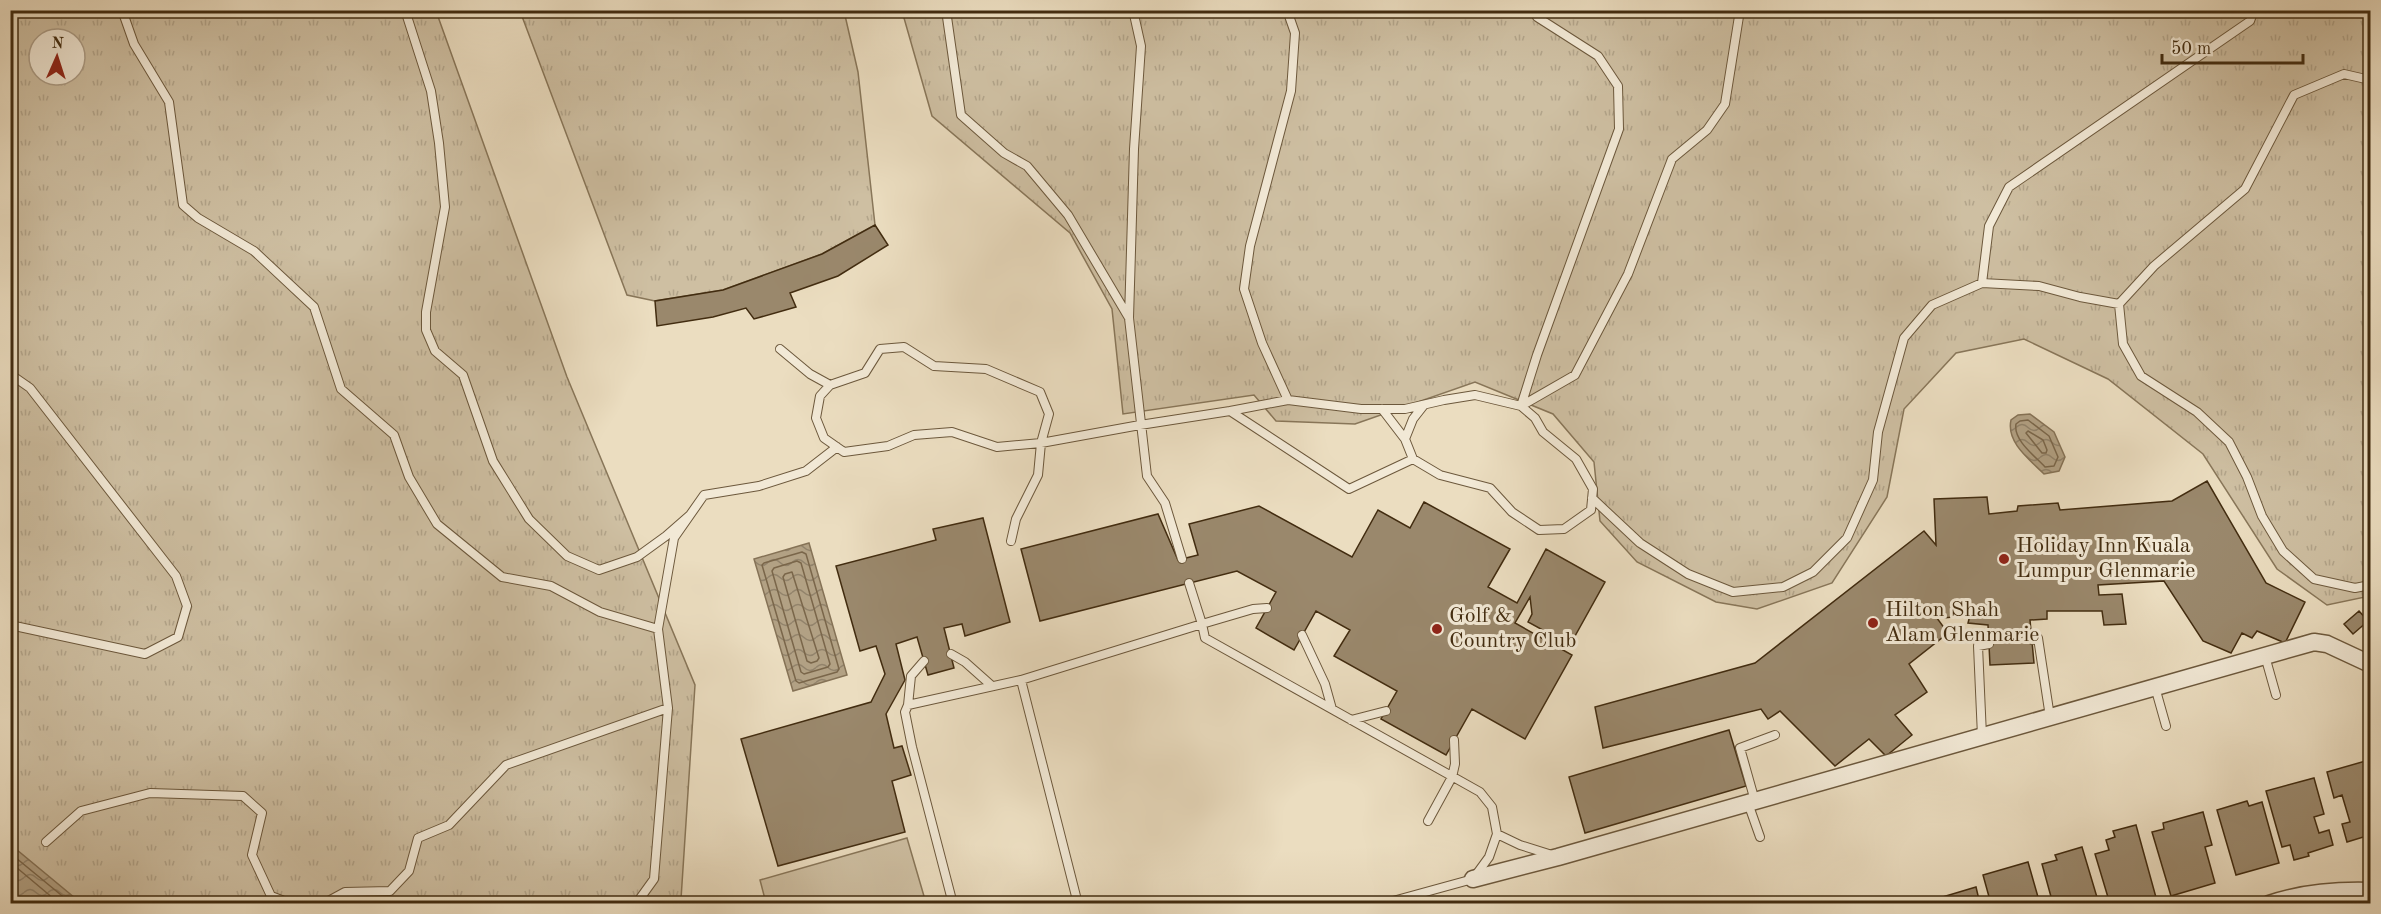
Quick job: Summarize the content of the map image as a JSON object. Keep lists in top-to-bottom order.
{
  "places": ["Holiday Inn Kuala Lumpur Glenmarie", "Hilton Shah Alam Glenmarie", "Golf & Country Club"],
  "scale_bar": "50 m",
  "north": "top"
}
